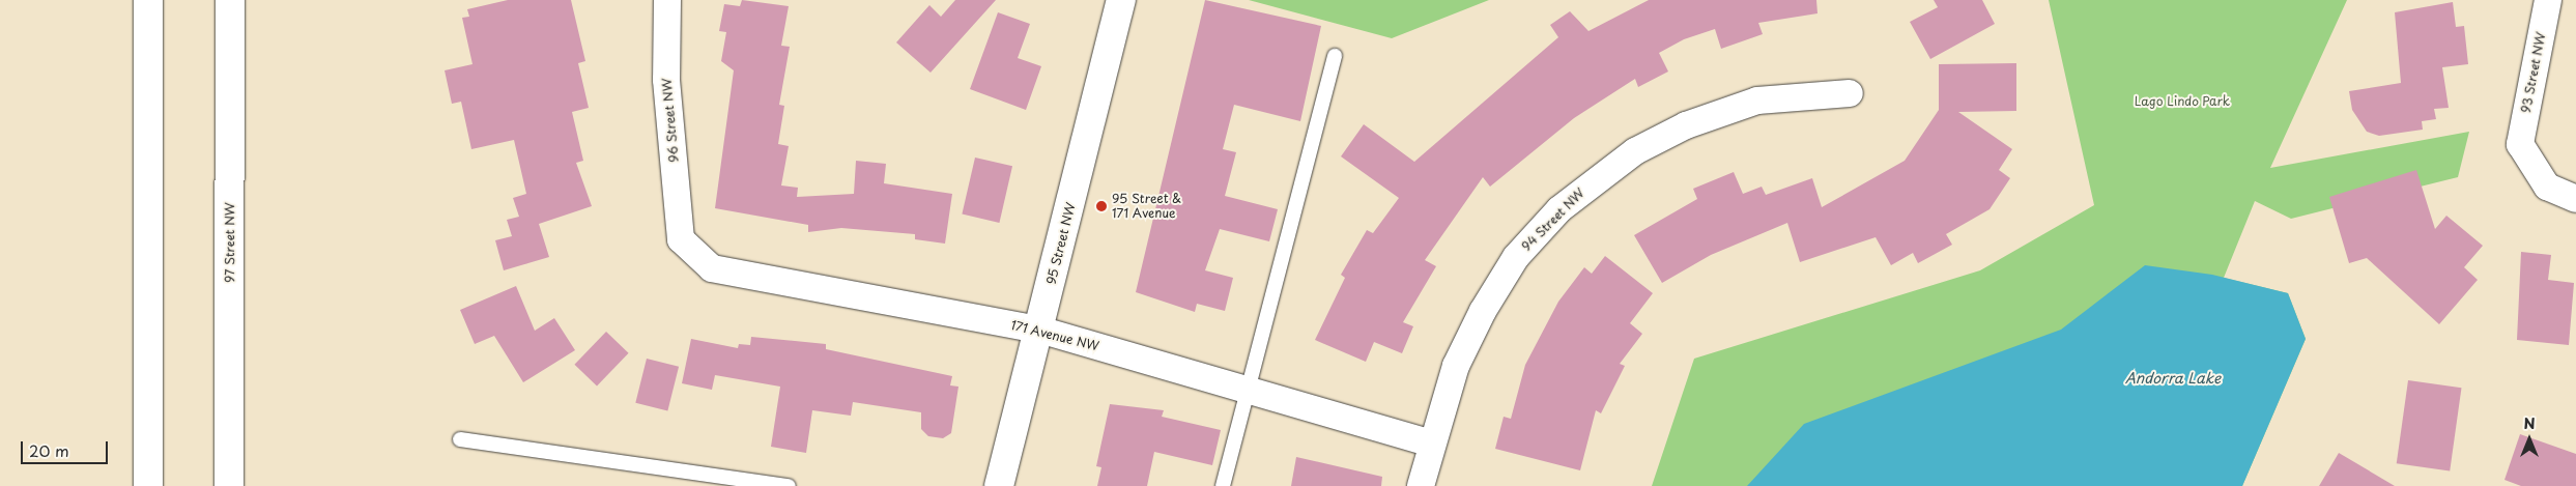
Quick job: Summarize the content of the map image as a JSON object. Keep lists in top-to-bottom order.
{
  "streets": {
    "main road": ["97 Street NW", "95 Street NW"],
    "street": [
      "93 Street NW",
      "96 Street NW",
      "94 Street NW",
      "171 Avenue NW"
    ]
  },
  "crossings": [
    ["96 Street NW", "171 Avenue NW"],
    ["94 Street NW", "171 Avenue NW"],
    ["95 Street NW", "171 Avenue NW"]
  ],
  "water": ["Andorra Lake"],
  "parks": ["Lago Lindo Park"],
  "places": ["95 Street & 171 Avenue"],
  "scale_bar": "20 m",
  "north": "top"
}
